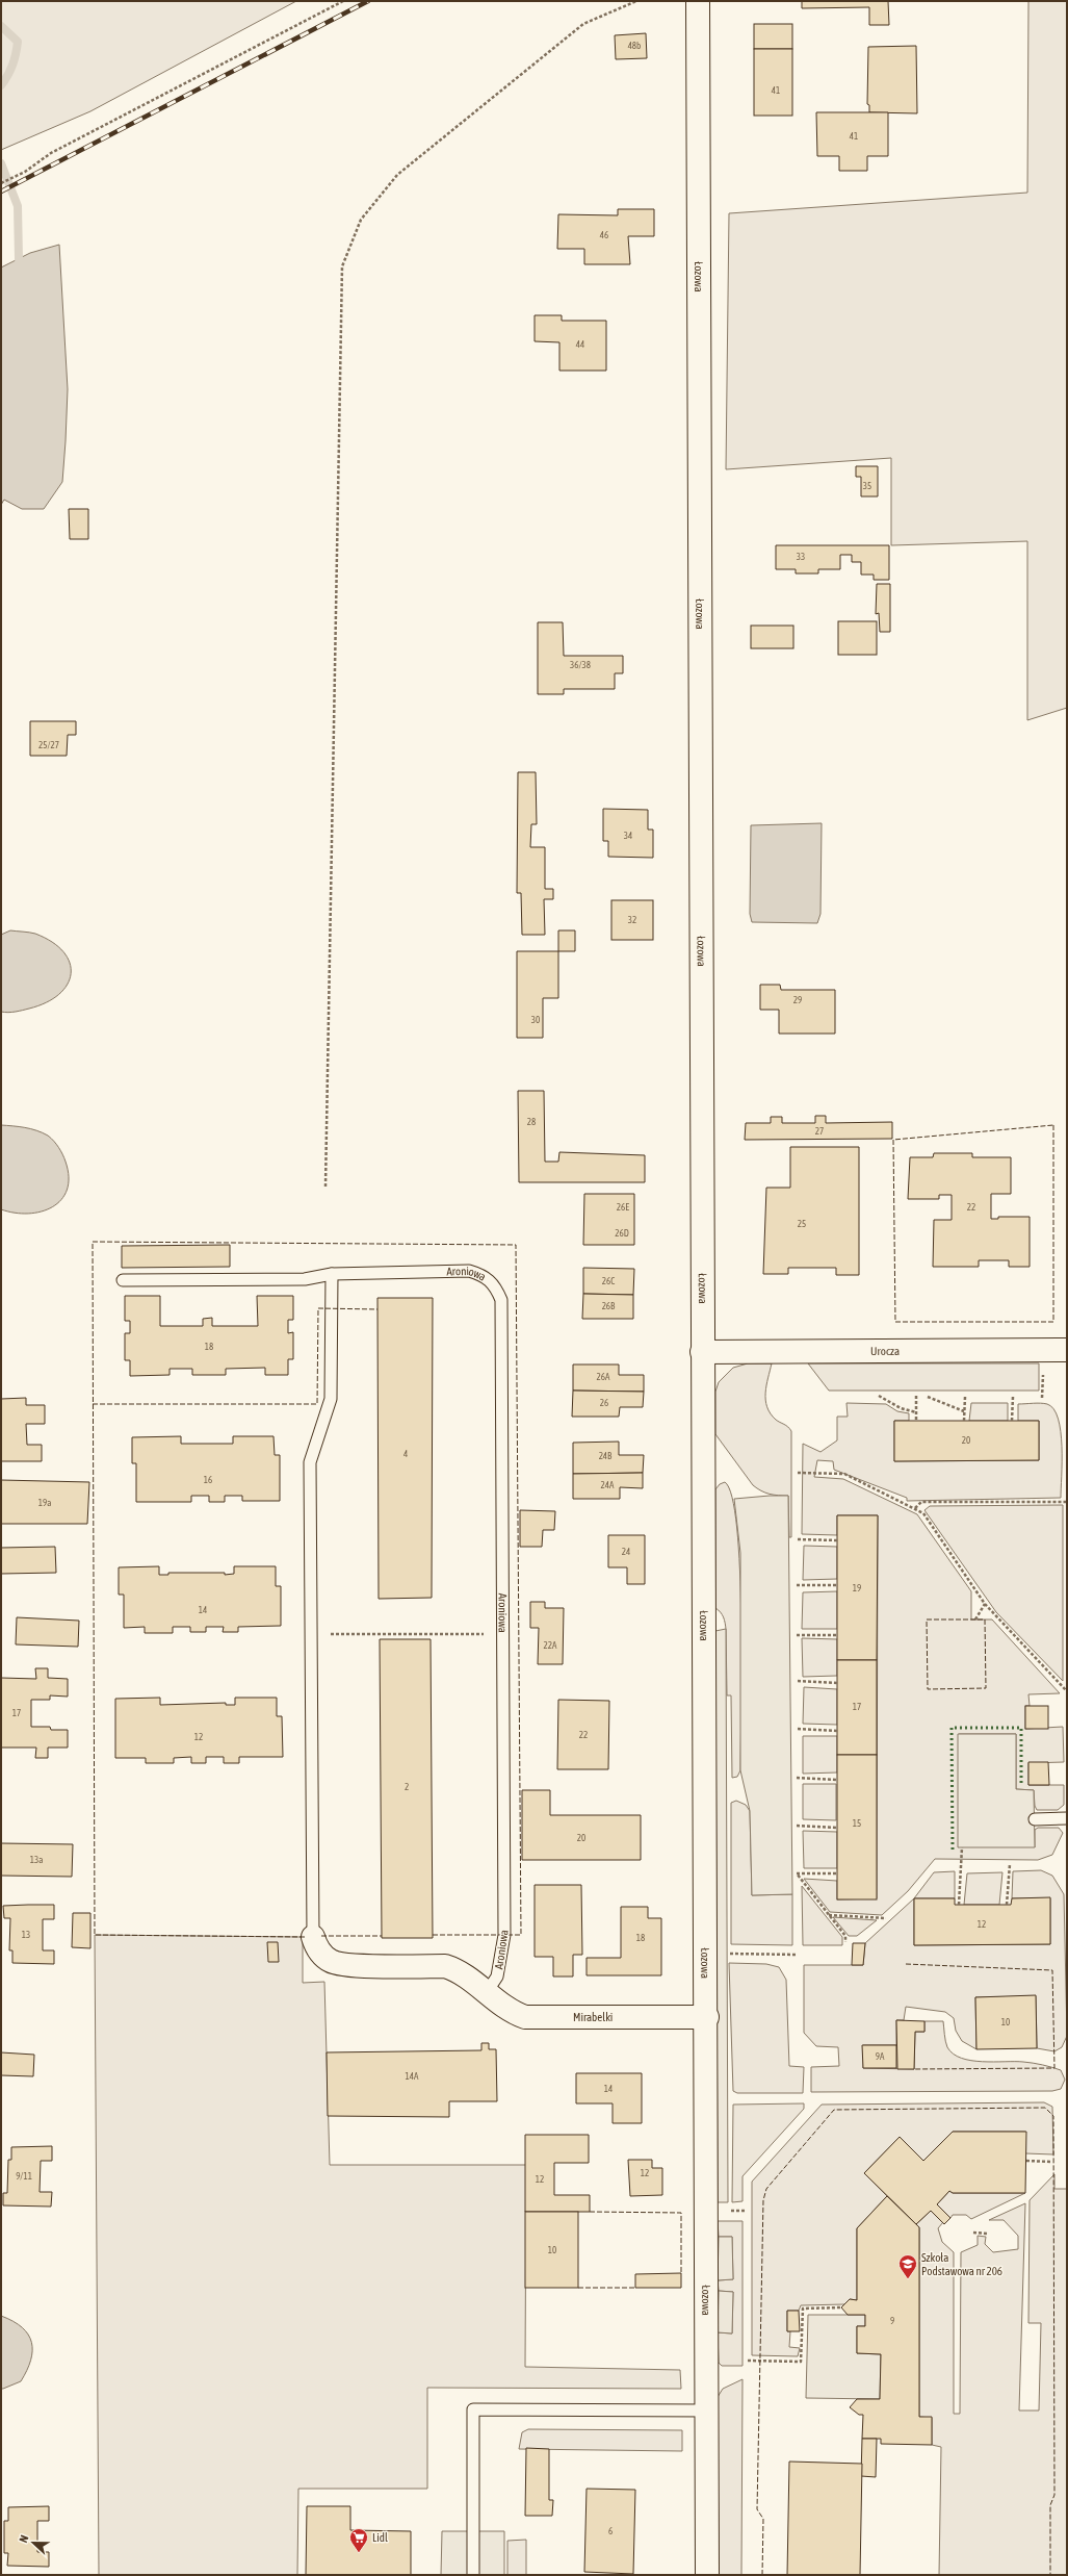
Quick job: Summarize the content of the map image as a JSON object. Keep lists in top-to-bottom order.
{
  "streets": {
    "street": ["Łozowa", "Urocza", "Mirabelki"],
    "lane": ["Aroniowa"]
  },
  "crossings": [
    ["Łozowa", "Urocza"],
    ["Łozowa", "Mirabelki"],
    ["Aroniowa", "Mirabelki"]
  ],
  "places": {
    "school or university": ["Szkoła Podstawowa nr 206"],
    "supermarket": ["Lidl"]
  },
  "house_numbers": [
    "48b",
    "41",
    "41",
    "46",
    "44",
    "35",
    "33",
    "36/38",
    "25/27",
    "34",
    "32",
    "29",
    "30",
    "28",
    "27",
    "26E",
    "22",
    "25",
    "26D",
    "26C",
    "26B",
    "18",
    "26A",
    "26",
    "20",
    "4",
    "24B",
    "16",
    "24A",
    "19a",
    "24",
    "19",
    "14",
    "22A",
    "17",
    "17",
    "22",
    "12",
    "2",
    "15",
    "20",
    "13a",
    "12",
    "13",
    "18",
    "10",
    "9A",
    "14A",
    "14",
    "12",
    "9/11",
    "12",
    "10",
    "9",
    "6"
  ],
  "north": "left"
}
